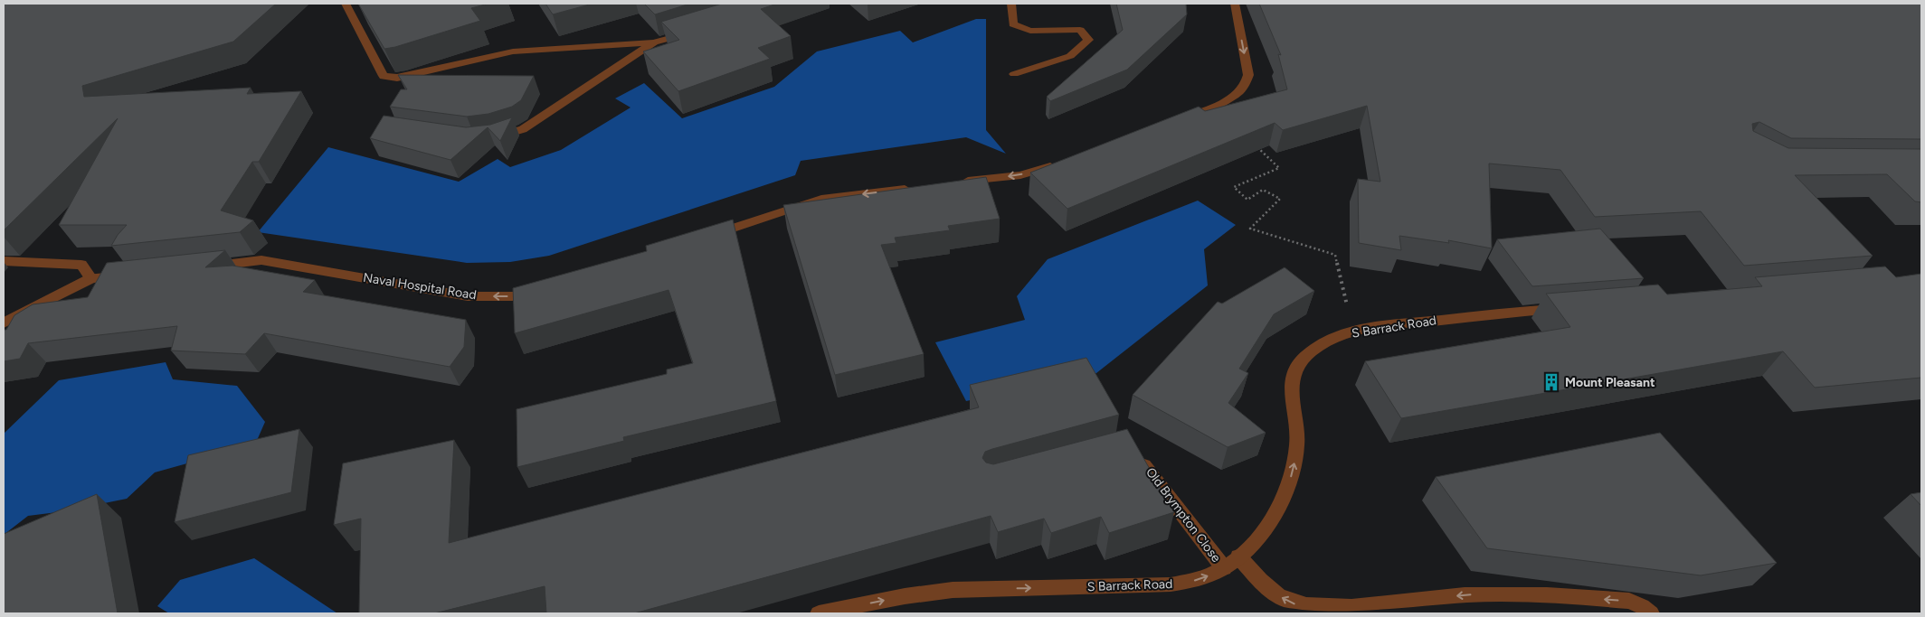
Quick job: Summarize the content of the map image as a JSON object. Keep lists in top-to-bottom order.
{
  "streets": {
    "street": ["Naval Hospital Road", "S Barrack Road", "Old Brympton Close"]
  },
  "crossings": [
    ["S Barrack Road", "Old Brympton Close"]
  ],
  "one_way": ["Naval Hospital Road", "S Barrack Road"],
  "places": {
    "building": ["Mount Pleasant"]
  }
}
